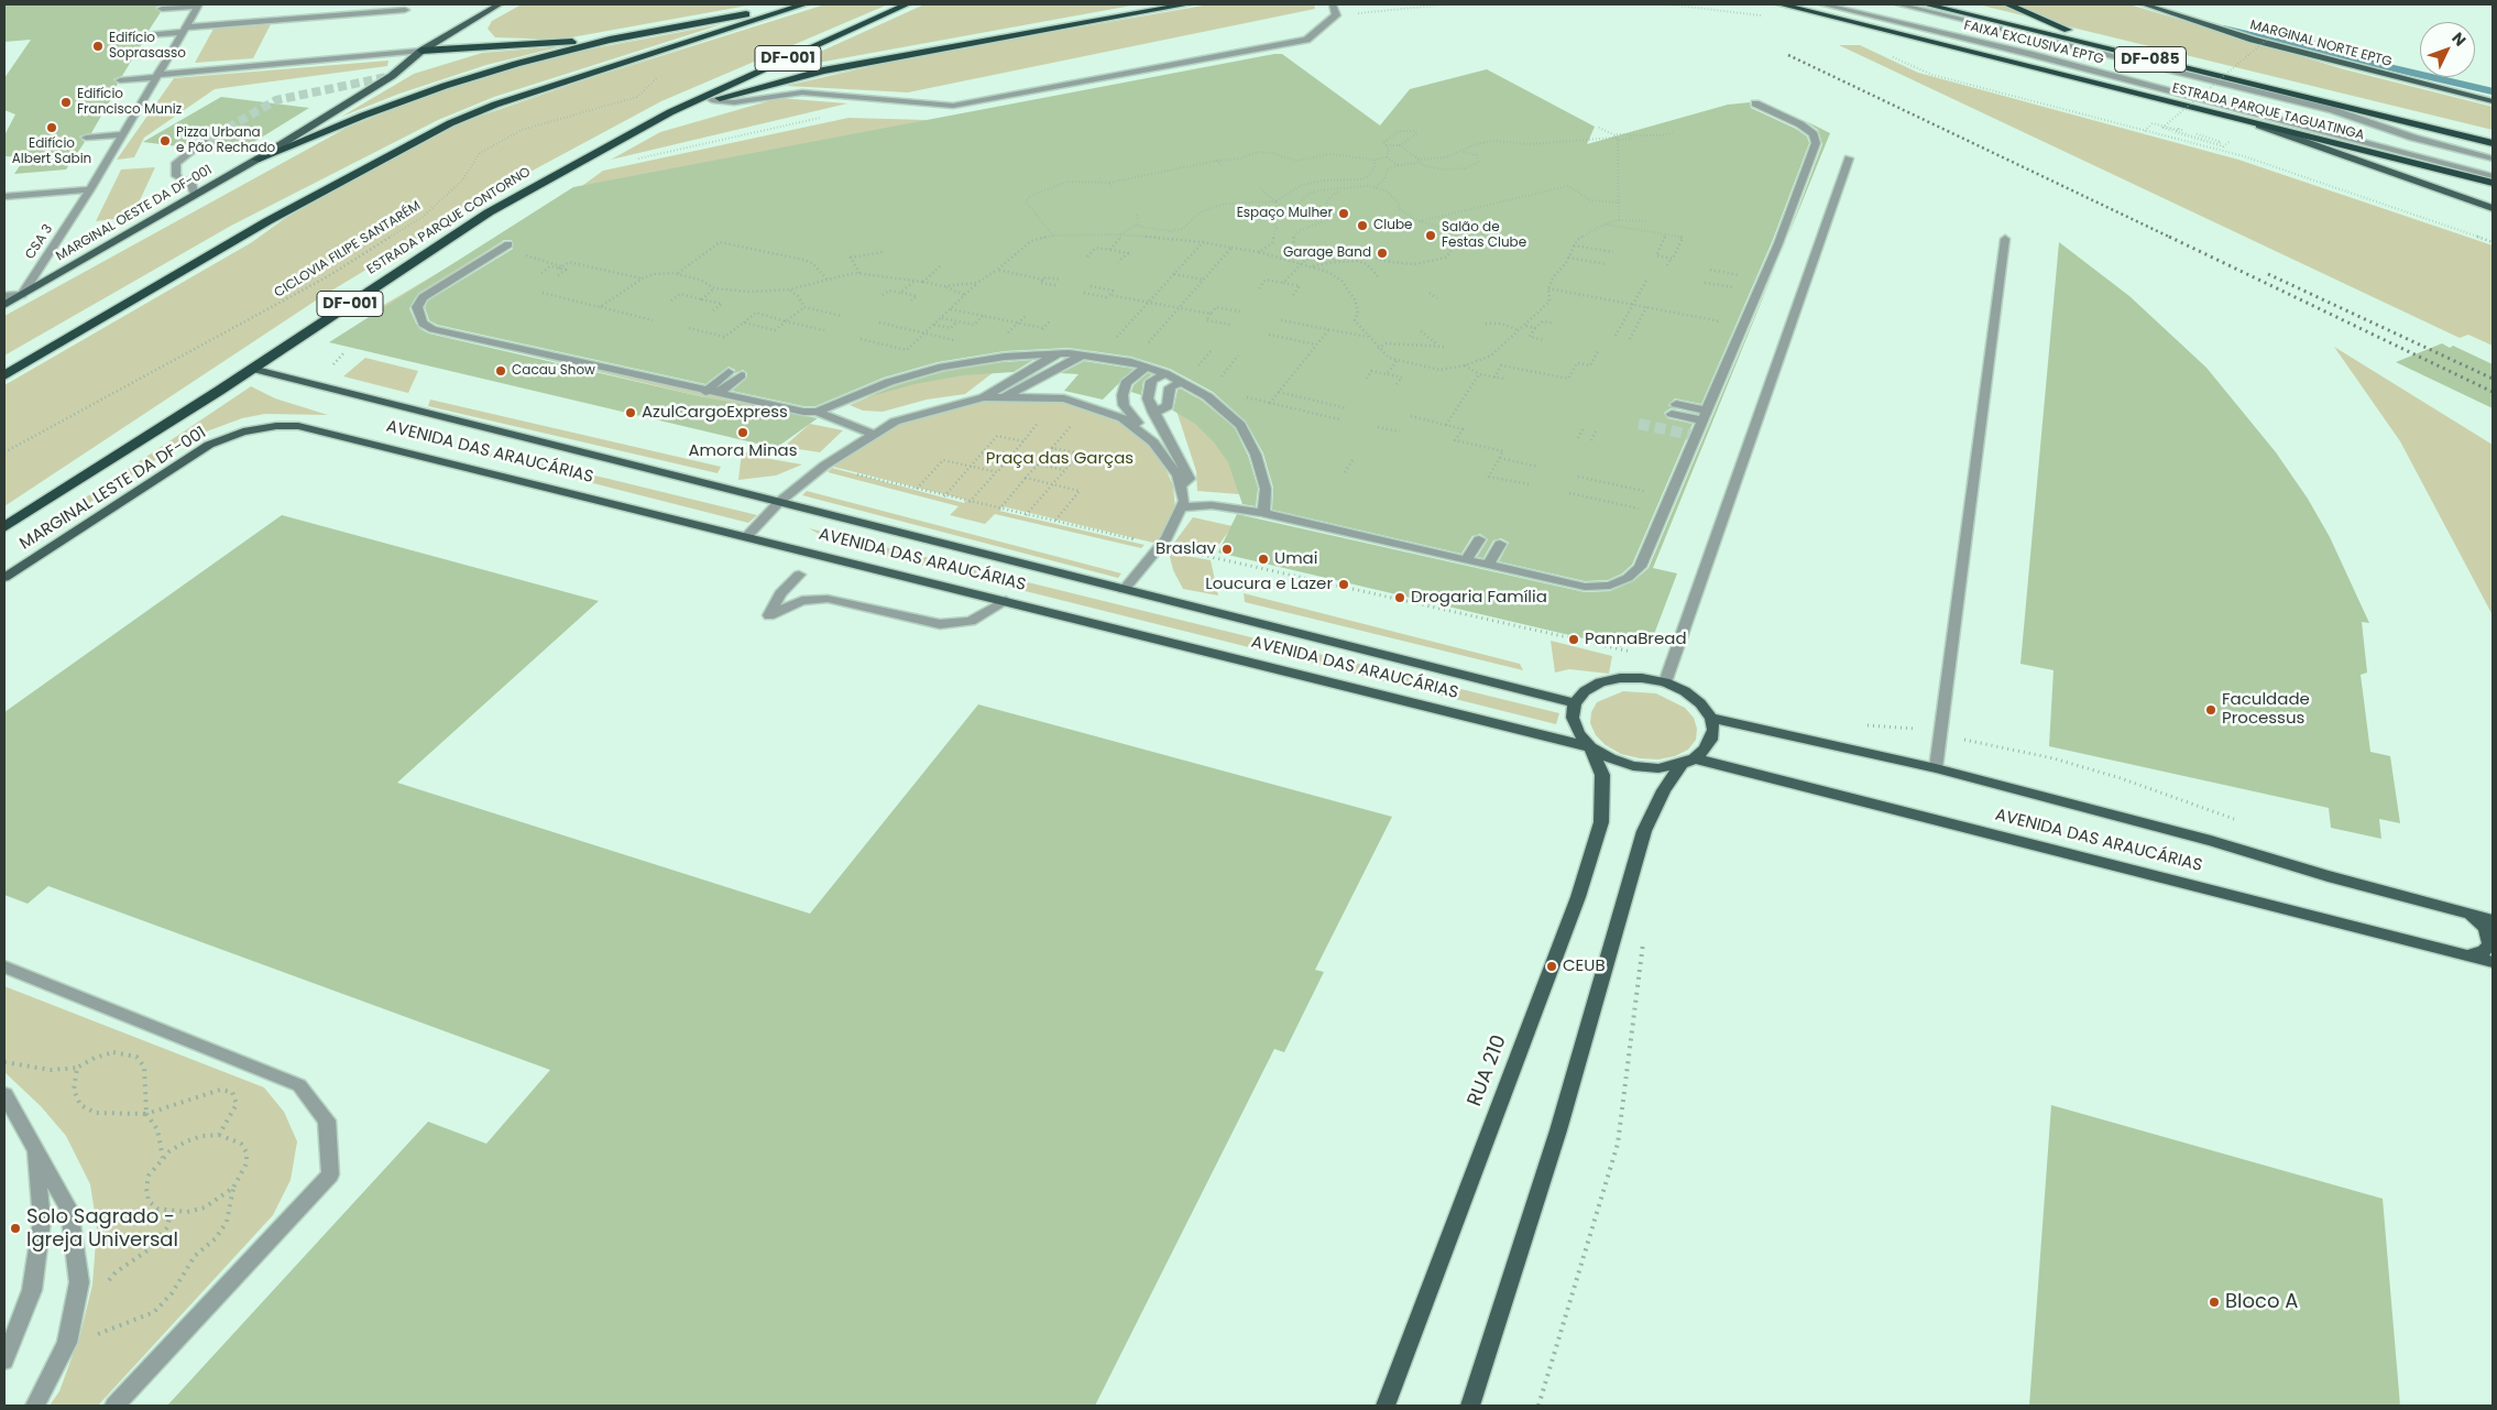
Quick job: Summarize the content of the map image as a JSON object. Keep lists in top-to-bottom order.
{
  "streets": {
    "highway": [
      "DF-001",
      "DF-085",
      "ESTRADA PARQUE TAGUATINGA",
      "ESTRADA PARQUE CONTORNO"
    ],
    "main road": [
      "MARGINAL NORTE EPTG",
      "MARGINAL OESTE DA DF-001",
      "AVENIDA DAS ARAUCÁRIAS",
      "MARGINAL LESTE DA DF-001",
      "RUA 210"
    ],
    "street": ["FAIXA EXCLUSIVA EPTG", "CSA 3"],
    "path": ["CICLOVIA FILIPE SANTARÉM"]
  },
  "crossings": [
    ["FAIXA EXCLUSIVA EPTG", "ESTRADA PARQUE TAGUATINGA"],
    ["MARGINAL OESTE DA DF-001", "CSA 3"],
    ["ESTRADA PARQUE CONTORNO", "AVENIDA DAS ARAUCÁRIAS"],
    ["AVENIDA DAS ARAUCÁRIAS", "MARGINAL LESTE DA DF-001"],
    ["AVENIDA DAS ARAUCÁRIAS", "RUA 210"]
  ],
  "parks": ["Praça das Garças"],
  "places": [
    "Edifício Soprasasso",
    "Edifício Francisco Muniz",
    "Edifício Albert Sabin",
    "Pizza Urbana e Pão Rechado",
    "Espaço Mulher",
    "Clube",
    "Salão de Festas Clube",
    "Garage Band",
    "Cacau Show",
    "AzulCargoExpress",
    "Amora Minas",
    "Braslav",
    "Umai",
    "Loucura e Lazer",
    "Drogaria Família",
    "PannaBread",
    "Faculdade Processus",
    "CEUB",
    "Solo Sagrado - Igreja Universal",
    "Bloco A"
  ],
  "north": "top right"
}
